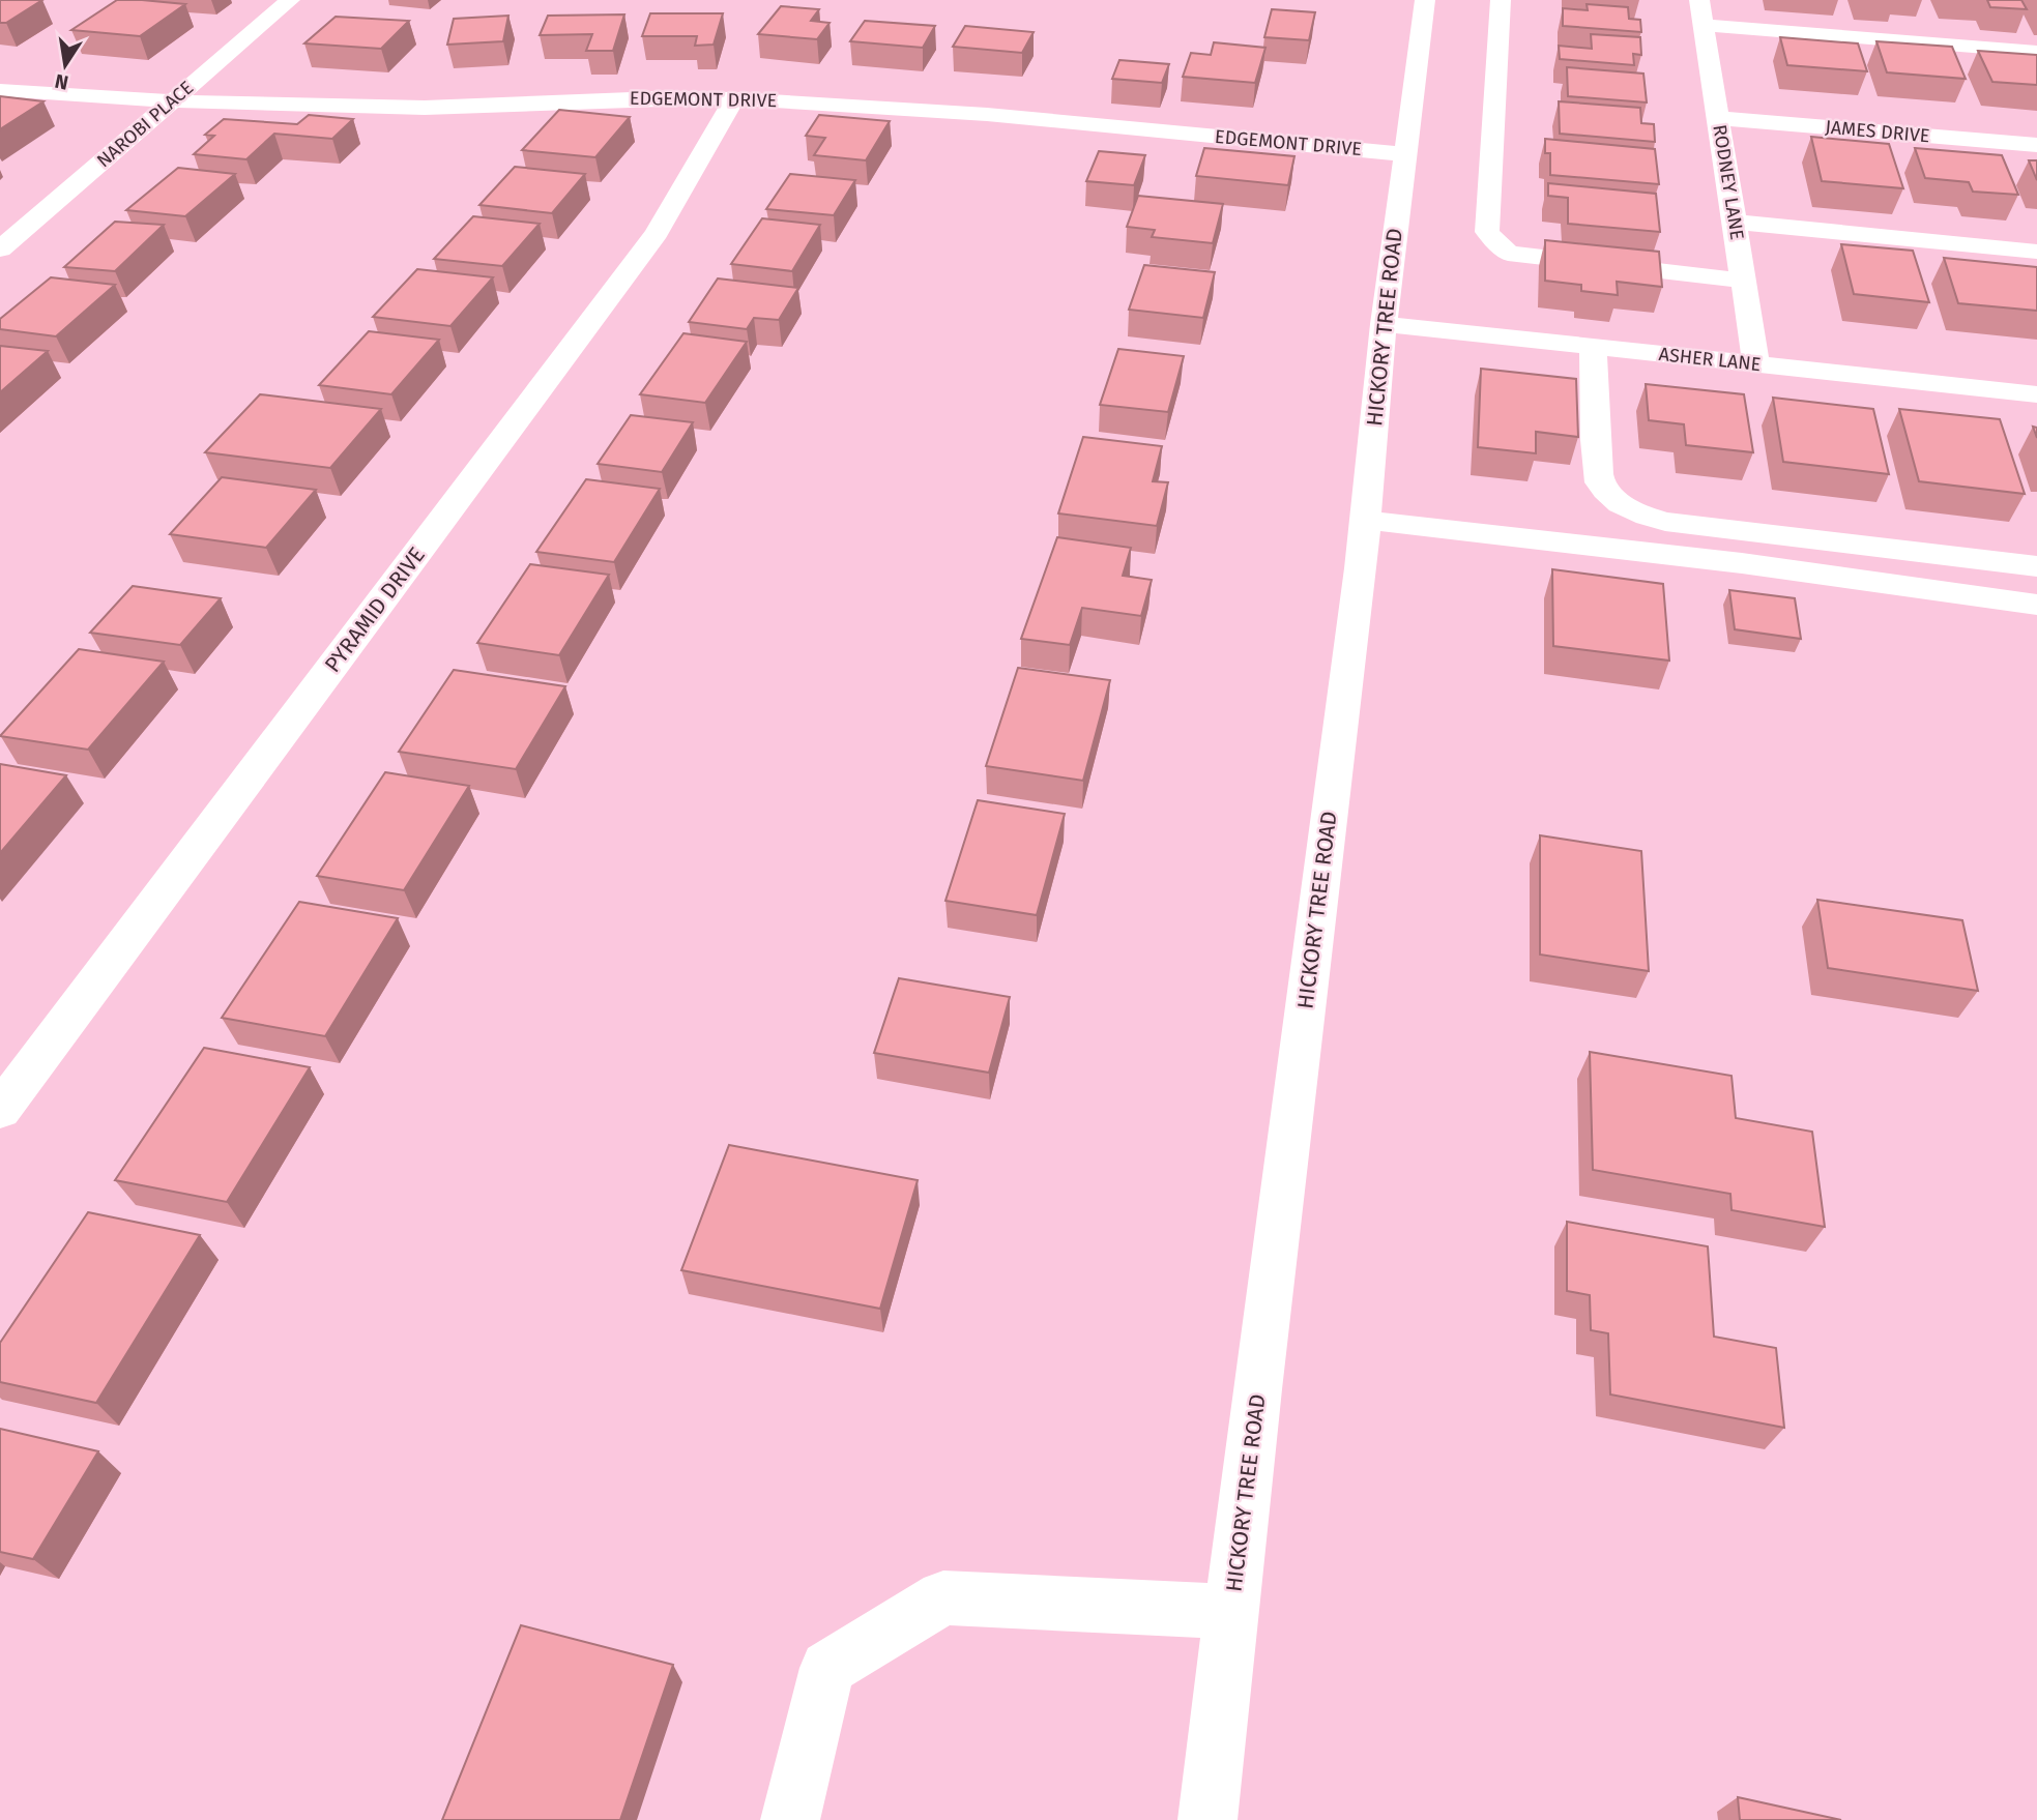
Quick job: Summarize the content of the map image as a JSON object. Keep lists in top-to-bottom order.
{
  "streets": {
    "street": [
      "EDGEMONT DRIVE",
      "NAROBI PLACE",
      "JAMES DRIVE",
      "RODNEY LANE",
      "HICKORY TREE ROAD",
      "ASHER LANE",
      "PYRAMID DRIVE"
    ]
  },
  "crossings": [
    ["EDGEMONT DRIVE", "NAROBI PLACE"],
    ["EDGEMONT DRIVE", "HICKORY TREE ROAD"],
    ["EDGEMONT DRIVE", "PYRAMID DRIVE"],
    ["JAMES DRIVE", "RODNEY LANE"],
    ["RODNEY LANE", "ASHER LANE"],
    ["HICKORY TREE ROAD", "ASHER LANE"]
  ],
  "north": "bottom"
}
